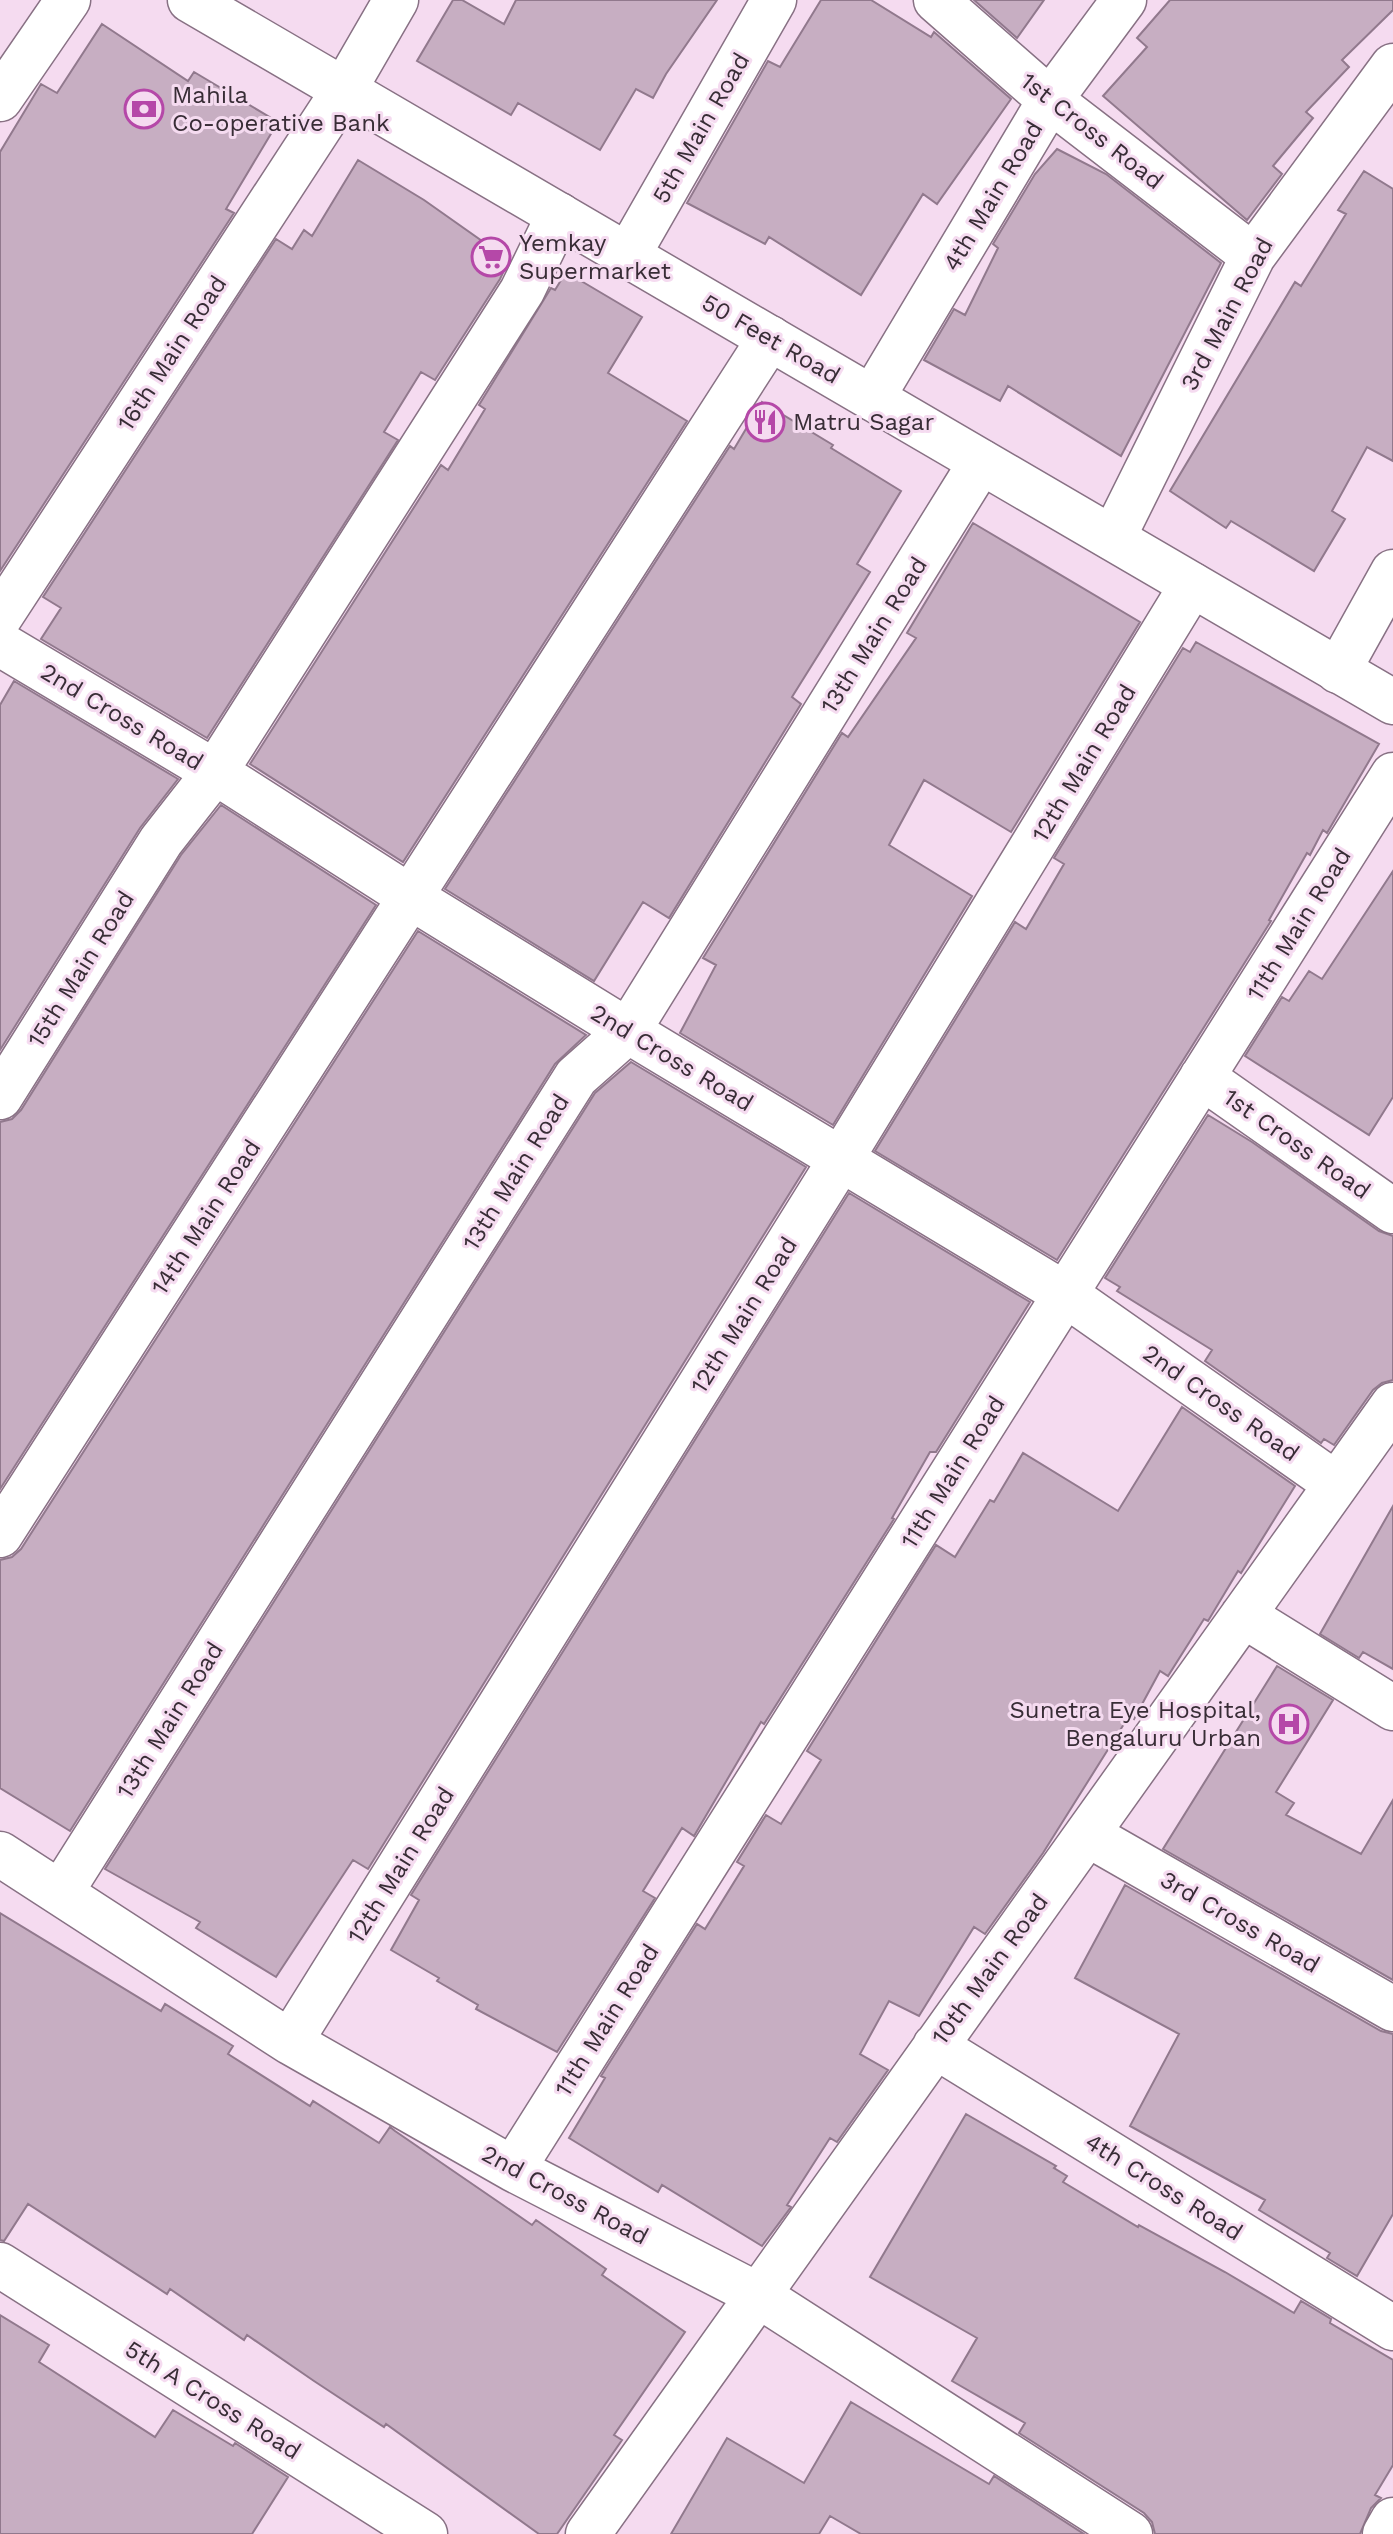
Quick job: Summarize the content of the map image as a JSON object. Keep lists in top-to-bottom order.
{
  "streets": {
    "street": [
      "5th Main Road",
      "1st Cross Road",
      "4th Main Road",
      "3rd Main Road",
      "50 Feet Road",
      "16th Main Road",
      "13th Main Road",
      "2nd Cross Road",
      "12th Main Road",
      "11th Main Road",
      "15th Main Road",
      "14th Main Road",
      "3rd Cross Road",
      "10th Main Road",
      "4th Cross Road",
      "5th A Cross Road"
    ]
  },
  "crossings": [
    ["5th Main Road", "50 Feet Road"],
    ["1st Cross Road", "4th Main Road"],
    ["1st Cross Road", "3rd Main Road"],
    ["1st Cross Road", "11th Main Road"],
    ["4th Main Road", "50 Feet Road"],
    ["3rd Main Road", "50 Feet Road"],
    ["50 Feet Road", "16th Main Road"],
    ["50 Feet Road", "13th Main Road"],
    ["50 Feet Road", "12th Main Road"],
    ["50 Feet Road", "15th Main Road"],
    ["50 Feet Road", "14th Main Road"],
    ["13th Main Road", "2nd Cross Road"],
    ["2nd Cross Road", "12th Main Road"],
    ["2nd Cross Road", "11th Main Road"],
    ["2nd Cross Road", "15th Main Road"],
    ["2nd Cross Road", "14th Main Road"],
    ["2nd Cross Road", "10th Main Road"],
    ["3rd Cross Road", "10th Main Road"],
    ["10th Main Road", "4th Cross Road"]
  ],
  "places": {
    "bank": ["Mahila Co-operative Bank"],
    "supermarket": ["Yemkay Supermarket"],
    "restaurant": ["Matru Sagar"],
    "hospital": ["Sunetra Eye Hospital, Bengaluru Urban"]
  }
}
